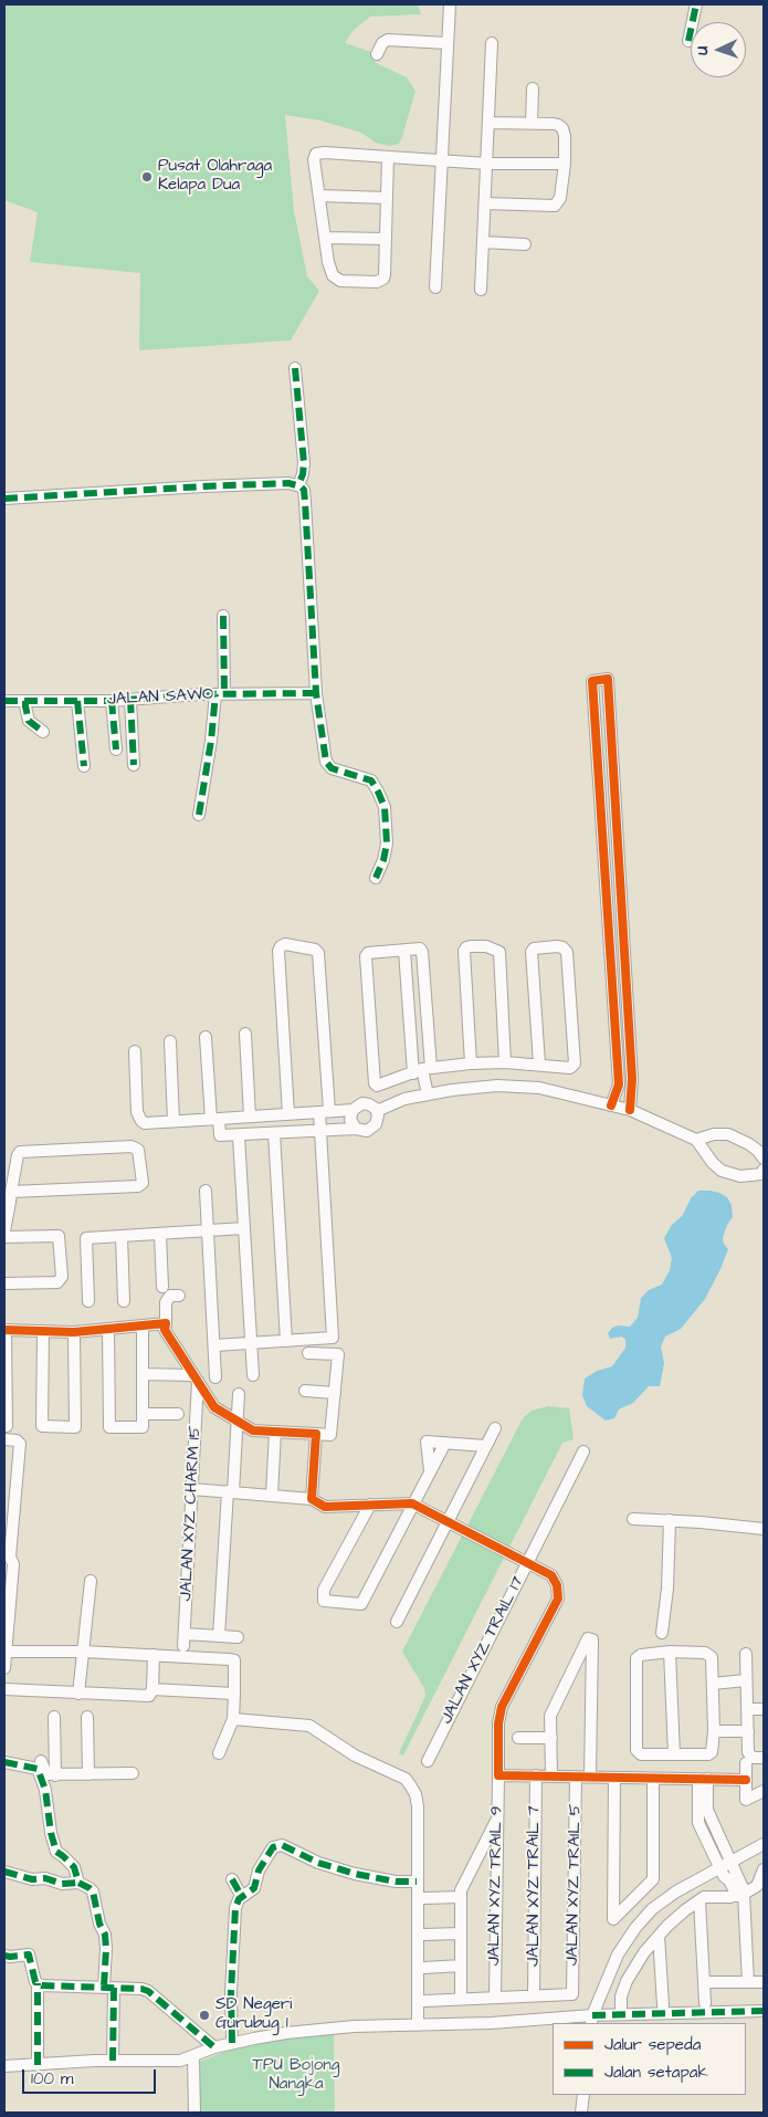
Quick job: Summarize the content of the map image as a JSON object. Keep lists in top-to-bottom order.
{
  "streets": {
    "street": [
      "JALAN SAWO",
      "JALAN XYZ CHARM 15",
      "JALAN XYZ TRAIL 17",
      "JALAN XYZ TRAIL 5",
      "JALAN XYZ TRAIL 9",
      "JALAN XYZ TRAIL 7"
    ]
  },
  "crossings": [
    ["JALAN XYZ TRAIL 17", "JALAN XYZ TRAIL 9"],
    ["JALAN XYZ TRAIL 5", "JALAN XYZ TRAIL 7"]
  ],
  "parks": ["TPU Bojong Nangka"],
  "places": ["Pusat Olahraga Kelapa Dua", "SD Negeri Gurubug 1"],
  "legend": ["Jalur sepeda", "Jalan setapak"],
  "scale_bar": "100 m",
  "north": "left"
}
